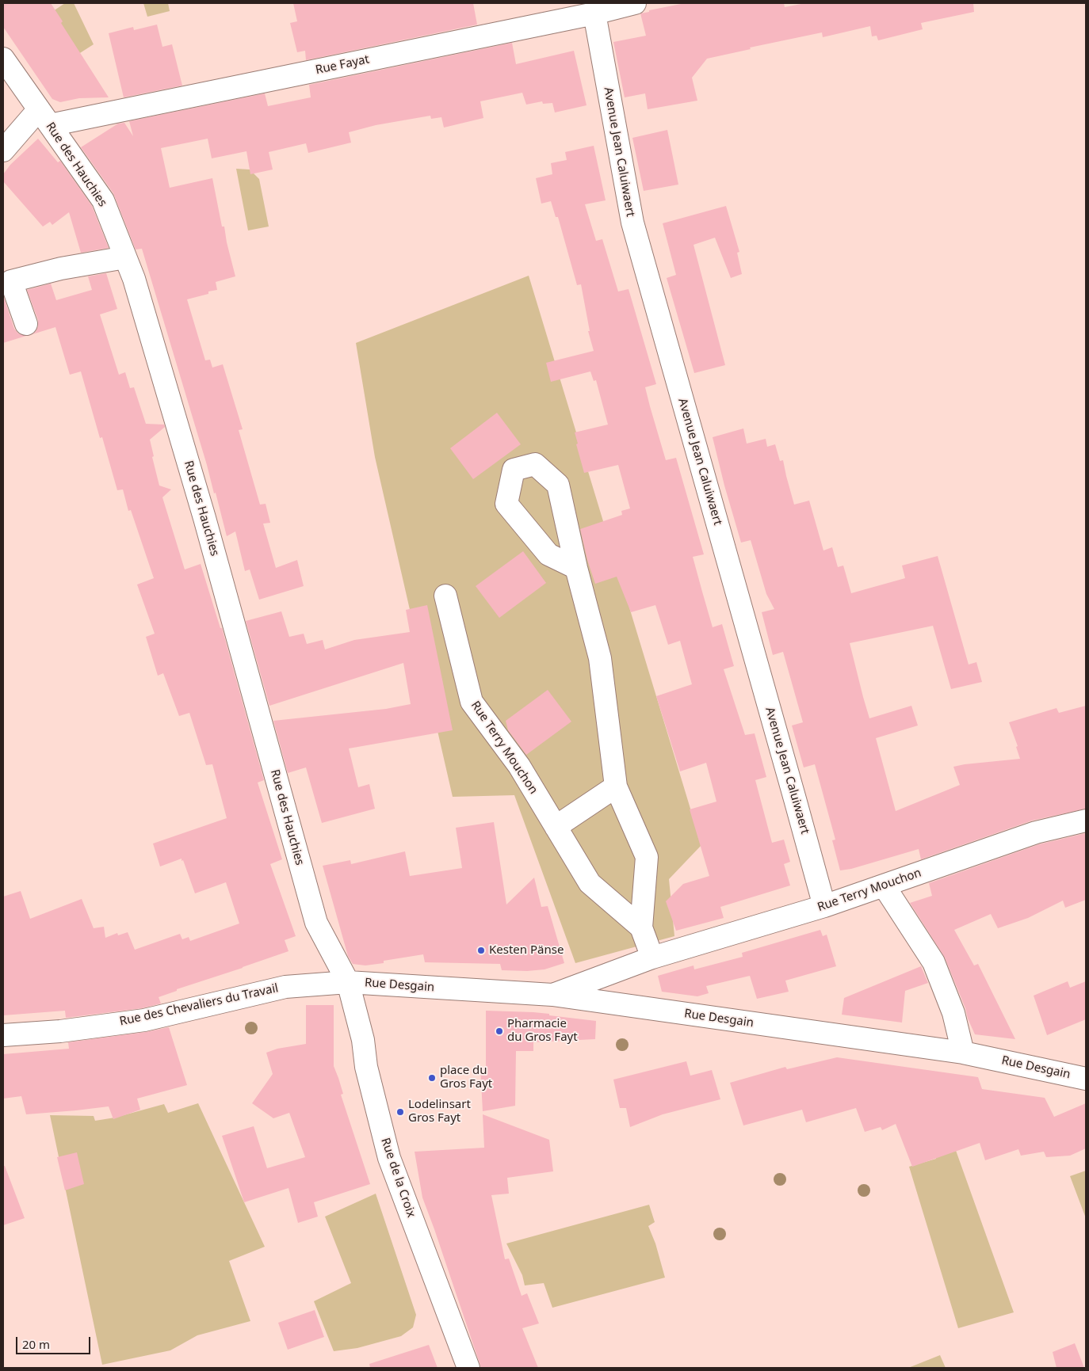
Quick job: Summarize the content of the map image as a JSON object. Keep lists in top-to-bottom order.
{
  "streets": {
    "street": [
      "Rue Fayat",
      "Avenue Jean Caluiwaert",
      "Rue des Hauchies",
      "Rue Terry Mouchon",
      "Rue Desgain",
      "Rue des Chevaliers du Travail",
      "Rue de la Croix"
    ]
  },
  "crossings": [
    ["Rue Fayat", "Avenue Jean Caluiwaert"],
    ["Rue Fayat", "Rue des Hauchies"],
    ["Avenue Jean Caluiwaert", "Rue Terry Mouchon"],
    ["Rue des Hauchies", "Rue Desgain"],
    ["Rue des Hauchies", "Rue des Chevaliers du Travail"],
    ["Rue des Hauchies", "Rue de la Croix"],
    ["Rue Terry Mouchon", "Rue Desgain"],
    ["Rue Desgain", "Rue des Chevaliers du Travail"],
    ["Rue Desgain", "Rue de la Croix"],
    ["Rue des Chevaliers du Travail", "Rue de la Croix"]
  ],
  "places": [
    "Kesten Pänse",
    "Pharmacie du Gros Fayt",
    "place du Gros Fayt",
    "Lodelinsart Gros Fayt"
  ],
  "scale_bar": "20 m"
}
